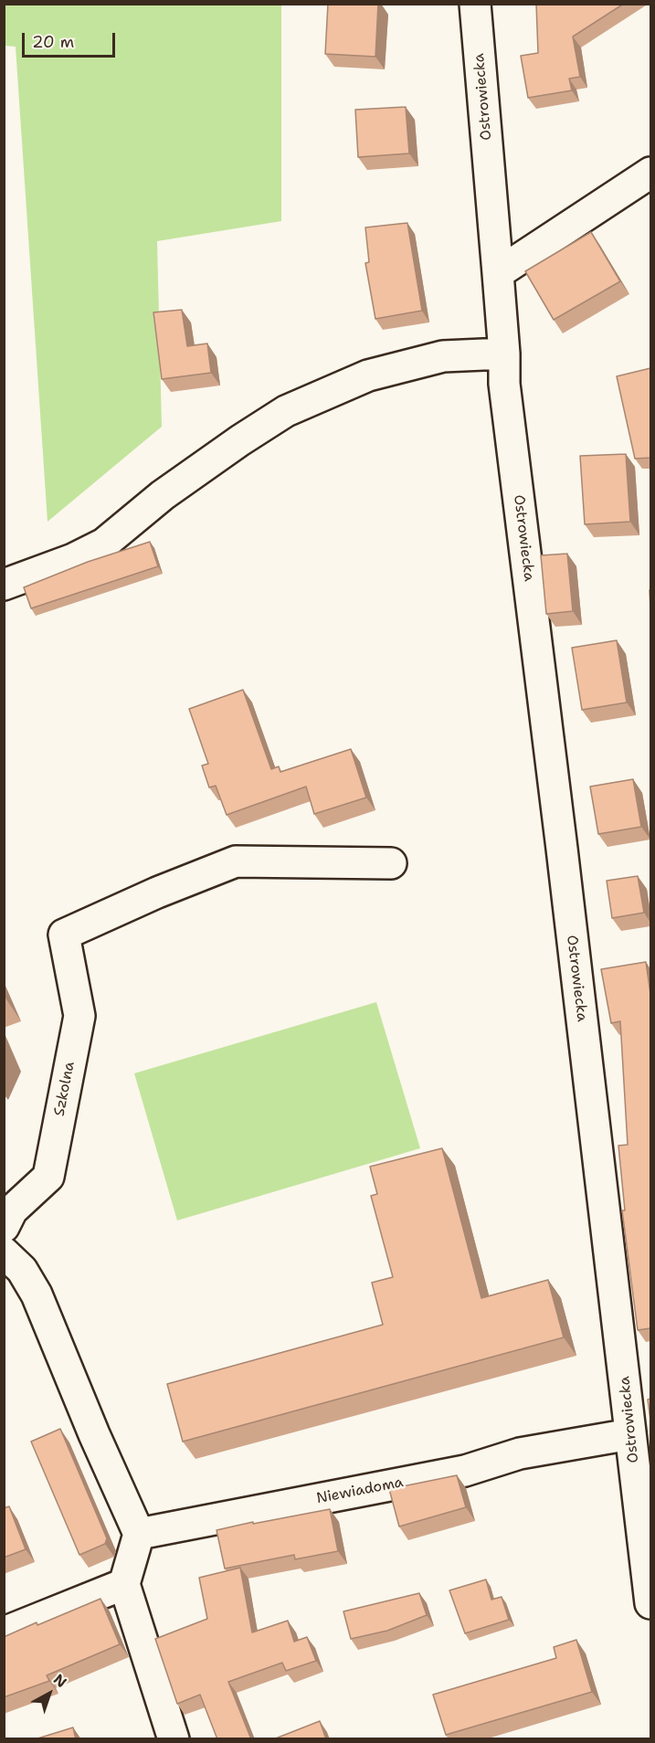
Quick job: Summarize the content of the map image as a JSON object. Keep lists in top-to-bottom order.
{
  "streets": {
    "street": ["Ostrowiecka", "Szkolna", "Niewiadoma"]
  },
  "crossings": [
    ["Ostrowiecka", "Niewiadoma"]
  ],
  "scale_bar": "20 m",
  "north": "top right"
}
